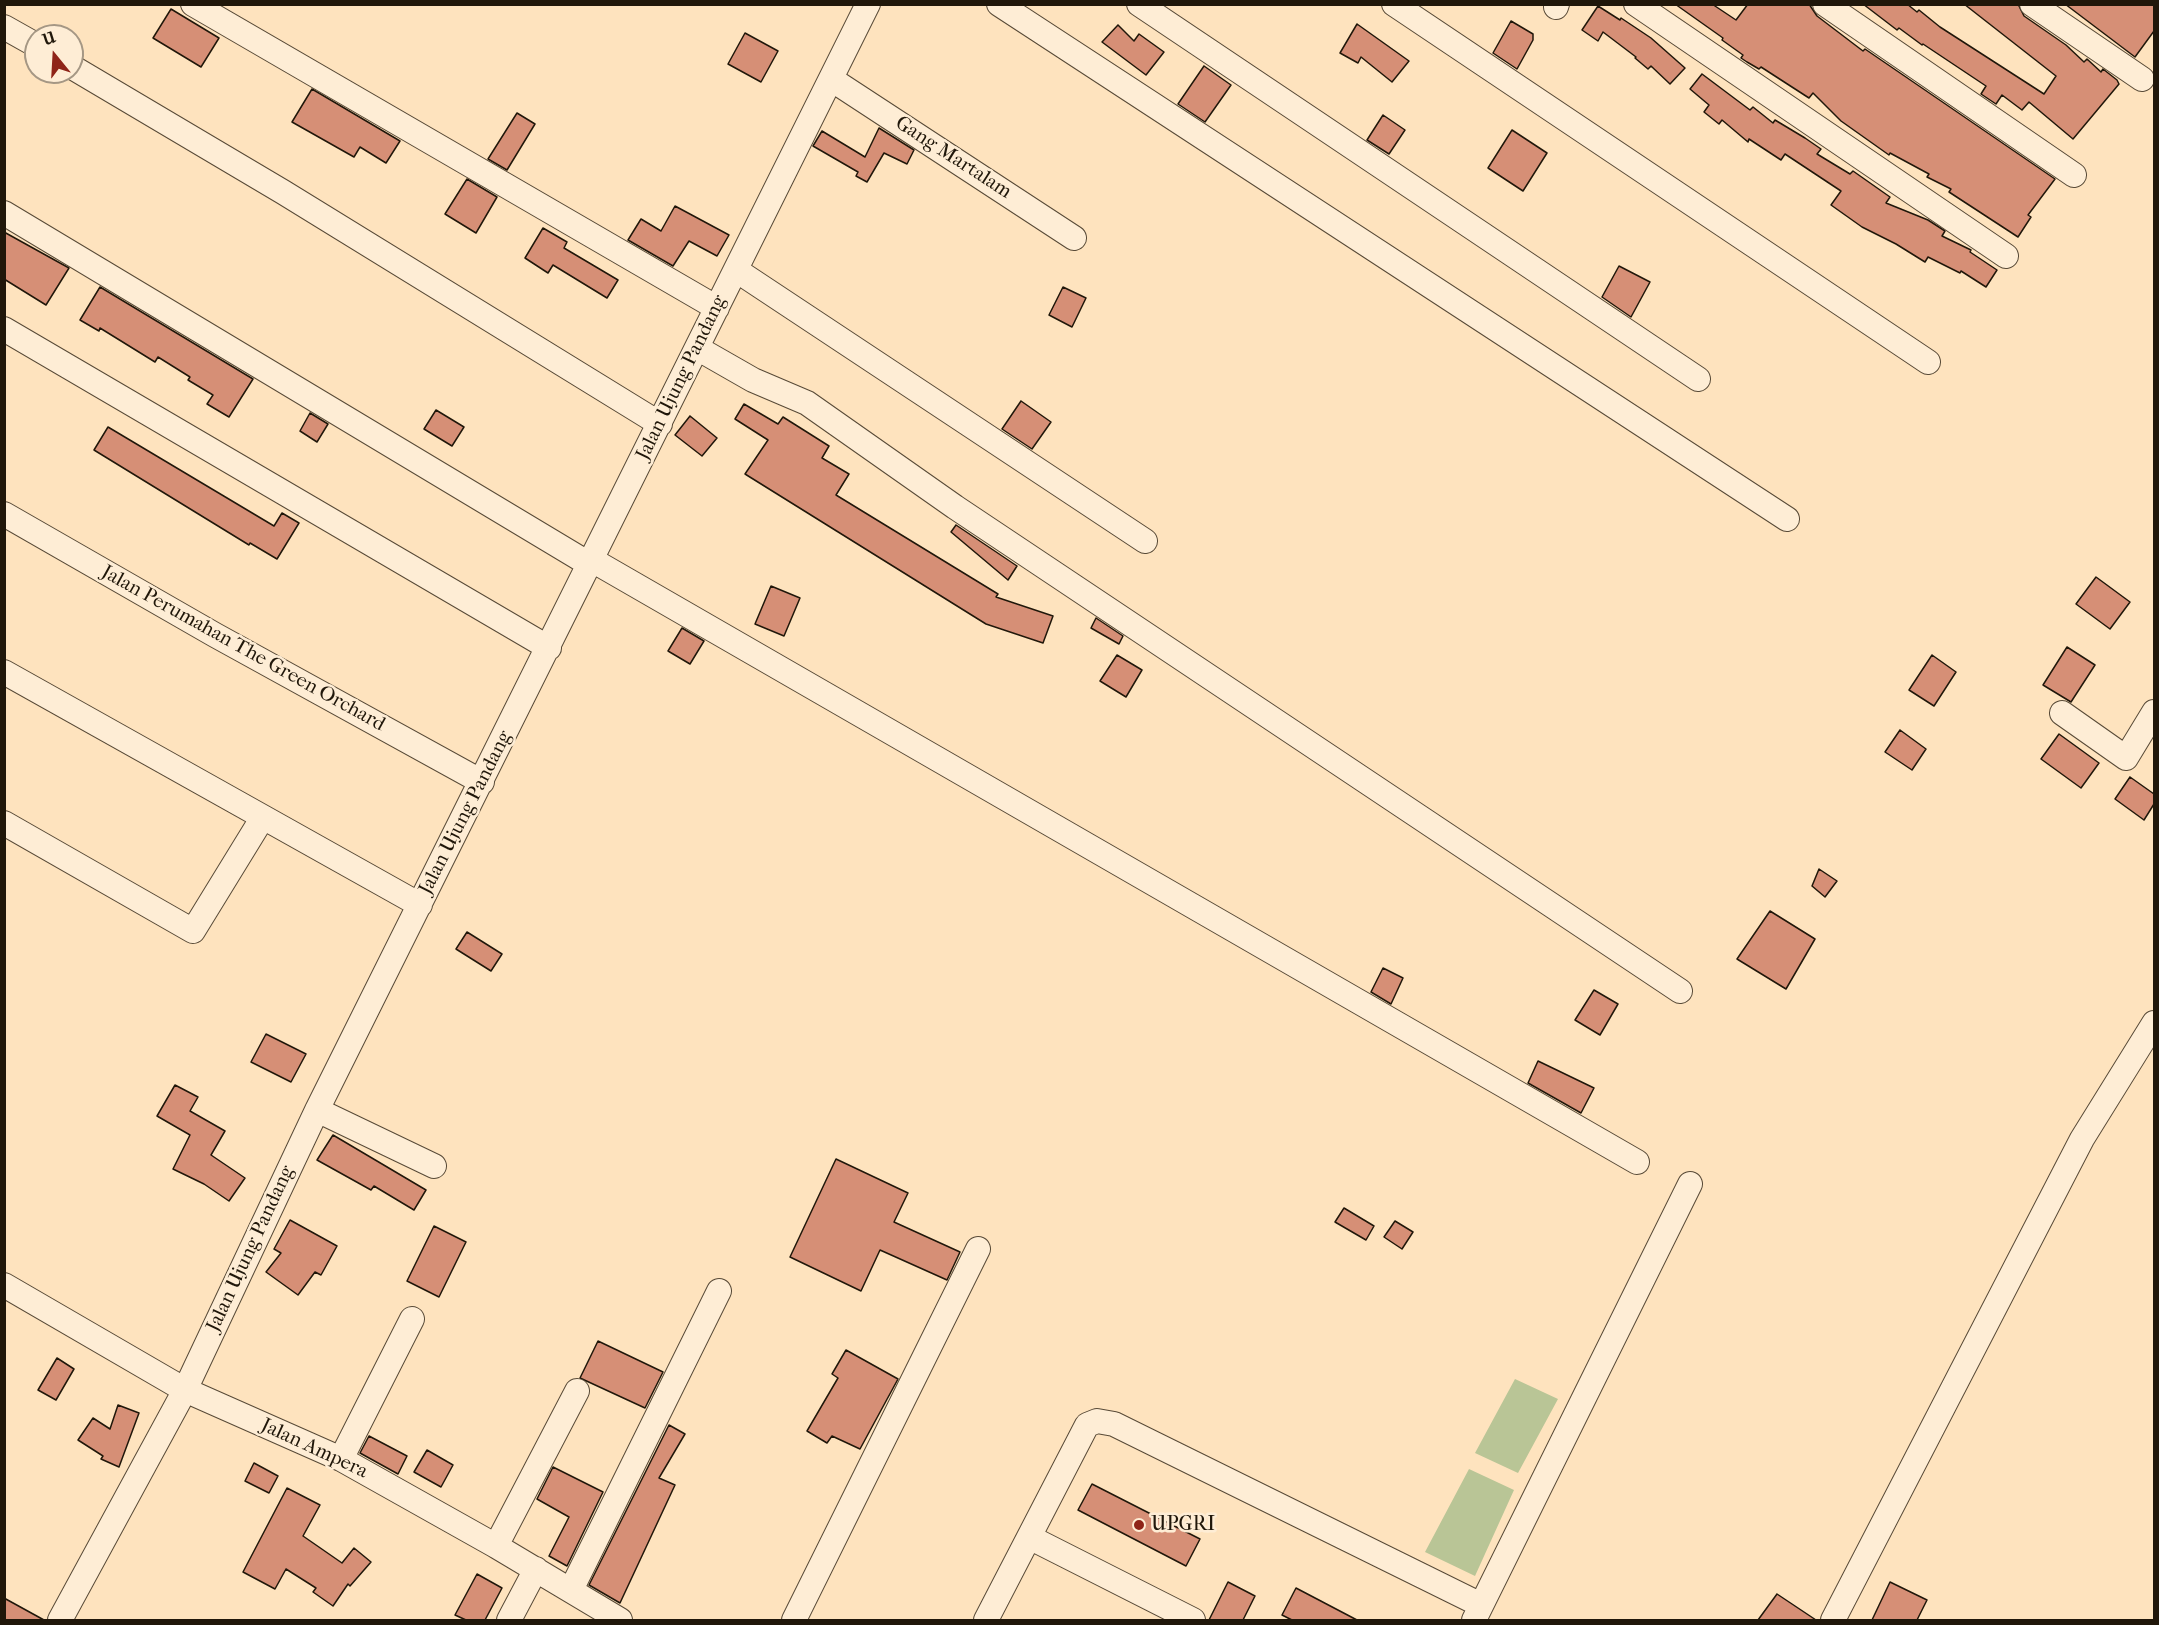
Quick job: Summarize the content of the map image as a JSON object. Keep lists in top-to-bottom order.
{
  "streets": {
    "street": [
      "Gang Martalam",
      "Jalan Ujung Pandang",
      "Jalan Perumahan The Green Orchard",
      "Jalan Ampera"
    ]
  },
  "crossings": [
    ["Gang Martalam", "Jalan Ujung Pandang"],
    ["Jalan Ujung Pandang", "Jalan Perumahan The Green Orchard"],
    ["Jalan Ujung Pandang", "Jalan Ampera"]
  ],
  "places": ["UPGRI"],
  "north": "top"
}
